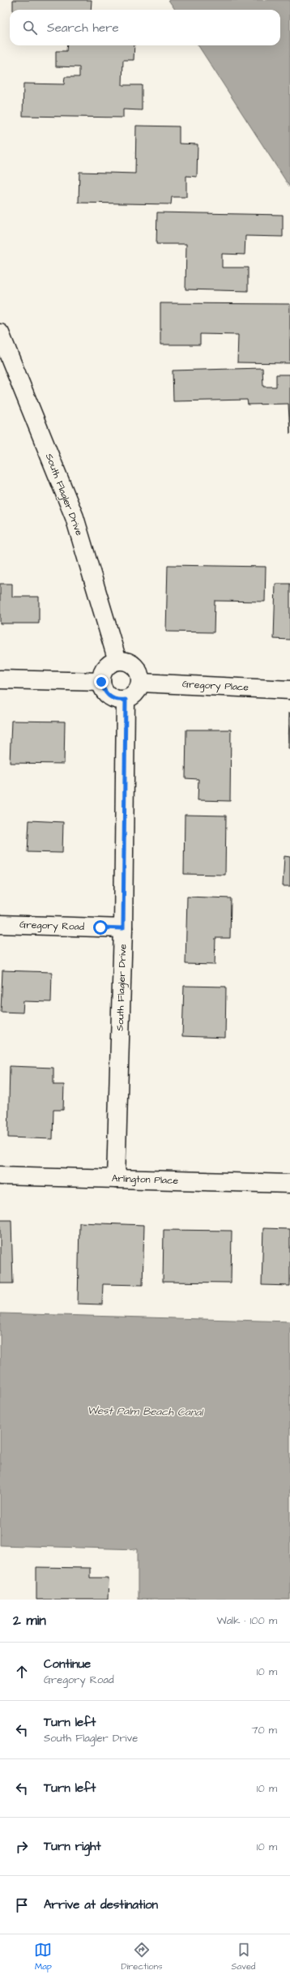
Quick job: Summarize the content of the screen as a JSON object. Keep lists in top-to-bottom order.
{
  "streets": {
    "street": [
      "South Flagler Drive",
      "Gregory Place",
      "Gregory Road",
      "Arlington Place"
    ]
  },
  "crossings": [
    ["South Flagler Drive", "Gregory Place"],
    ["South Flagler Drive", "Gregory Road"],
    ["South Flagler Drive", "Arlington Place"]
  ],
  "water": ["West Palm Beach Canal"],
  "page": {
    "search": "Search here",
    "heading": ["2 min", "Walk · 100 m"],
    "list": [
      ["Continue", "Gregory Road", "10 m"],
      ["Turn left", "South Flagler Drive", "70 m"],
      ["Turn left", "10 m"],
      ["Turn right", "10 m"],
      "Arrive at destination"
    ],
    "nav": ["Map", "Directions", "Saved"]
  }
}
